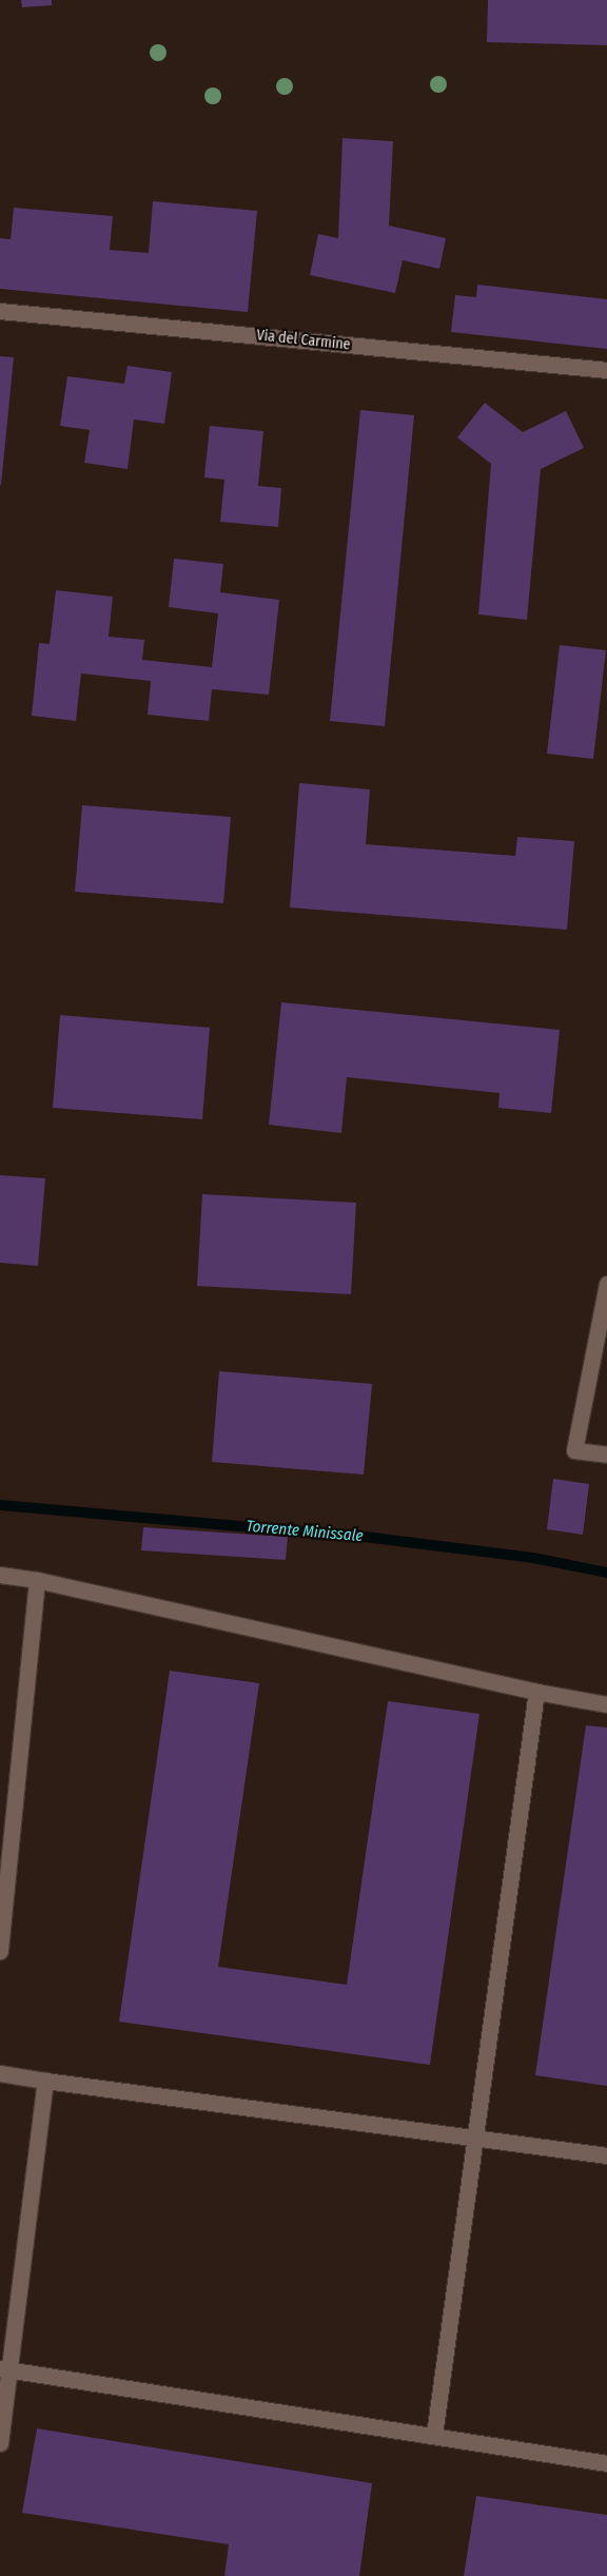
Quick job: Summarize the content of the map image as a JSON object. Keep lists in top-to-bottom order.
{
  "streets": {
    "street": ["Via del Carmine"]
  },
  "water": ["Torrente Minissale"]
}
